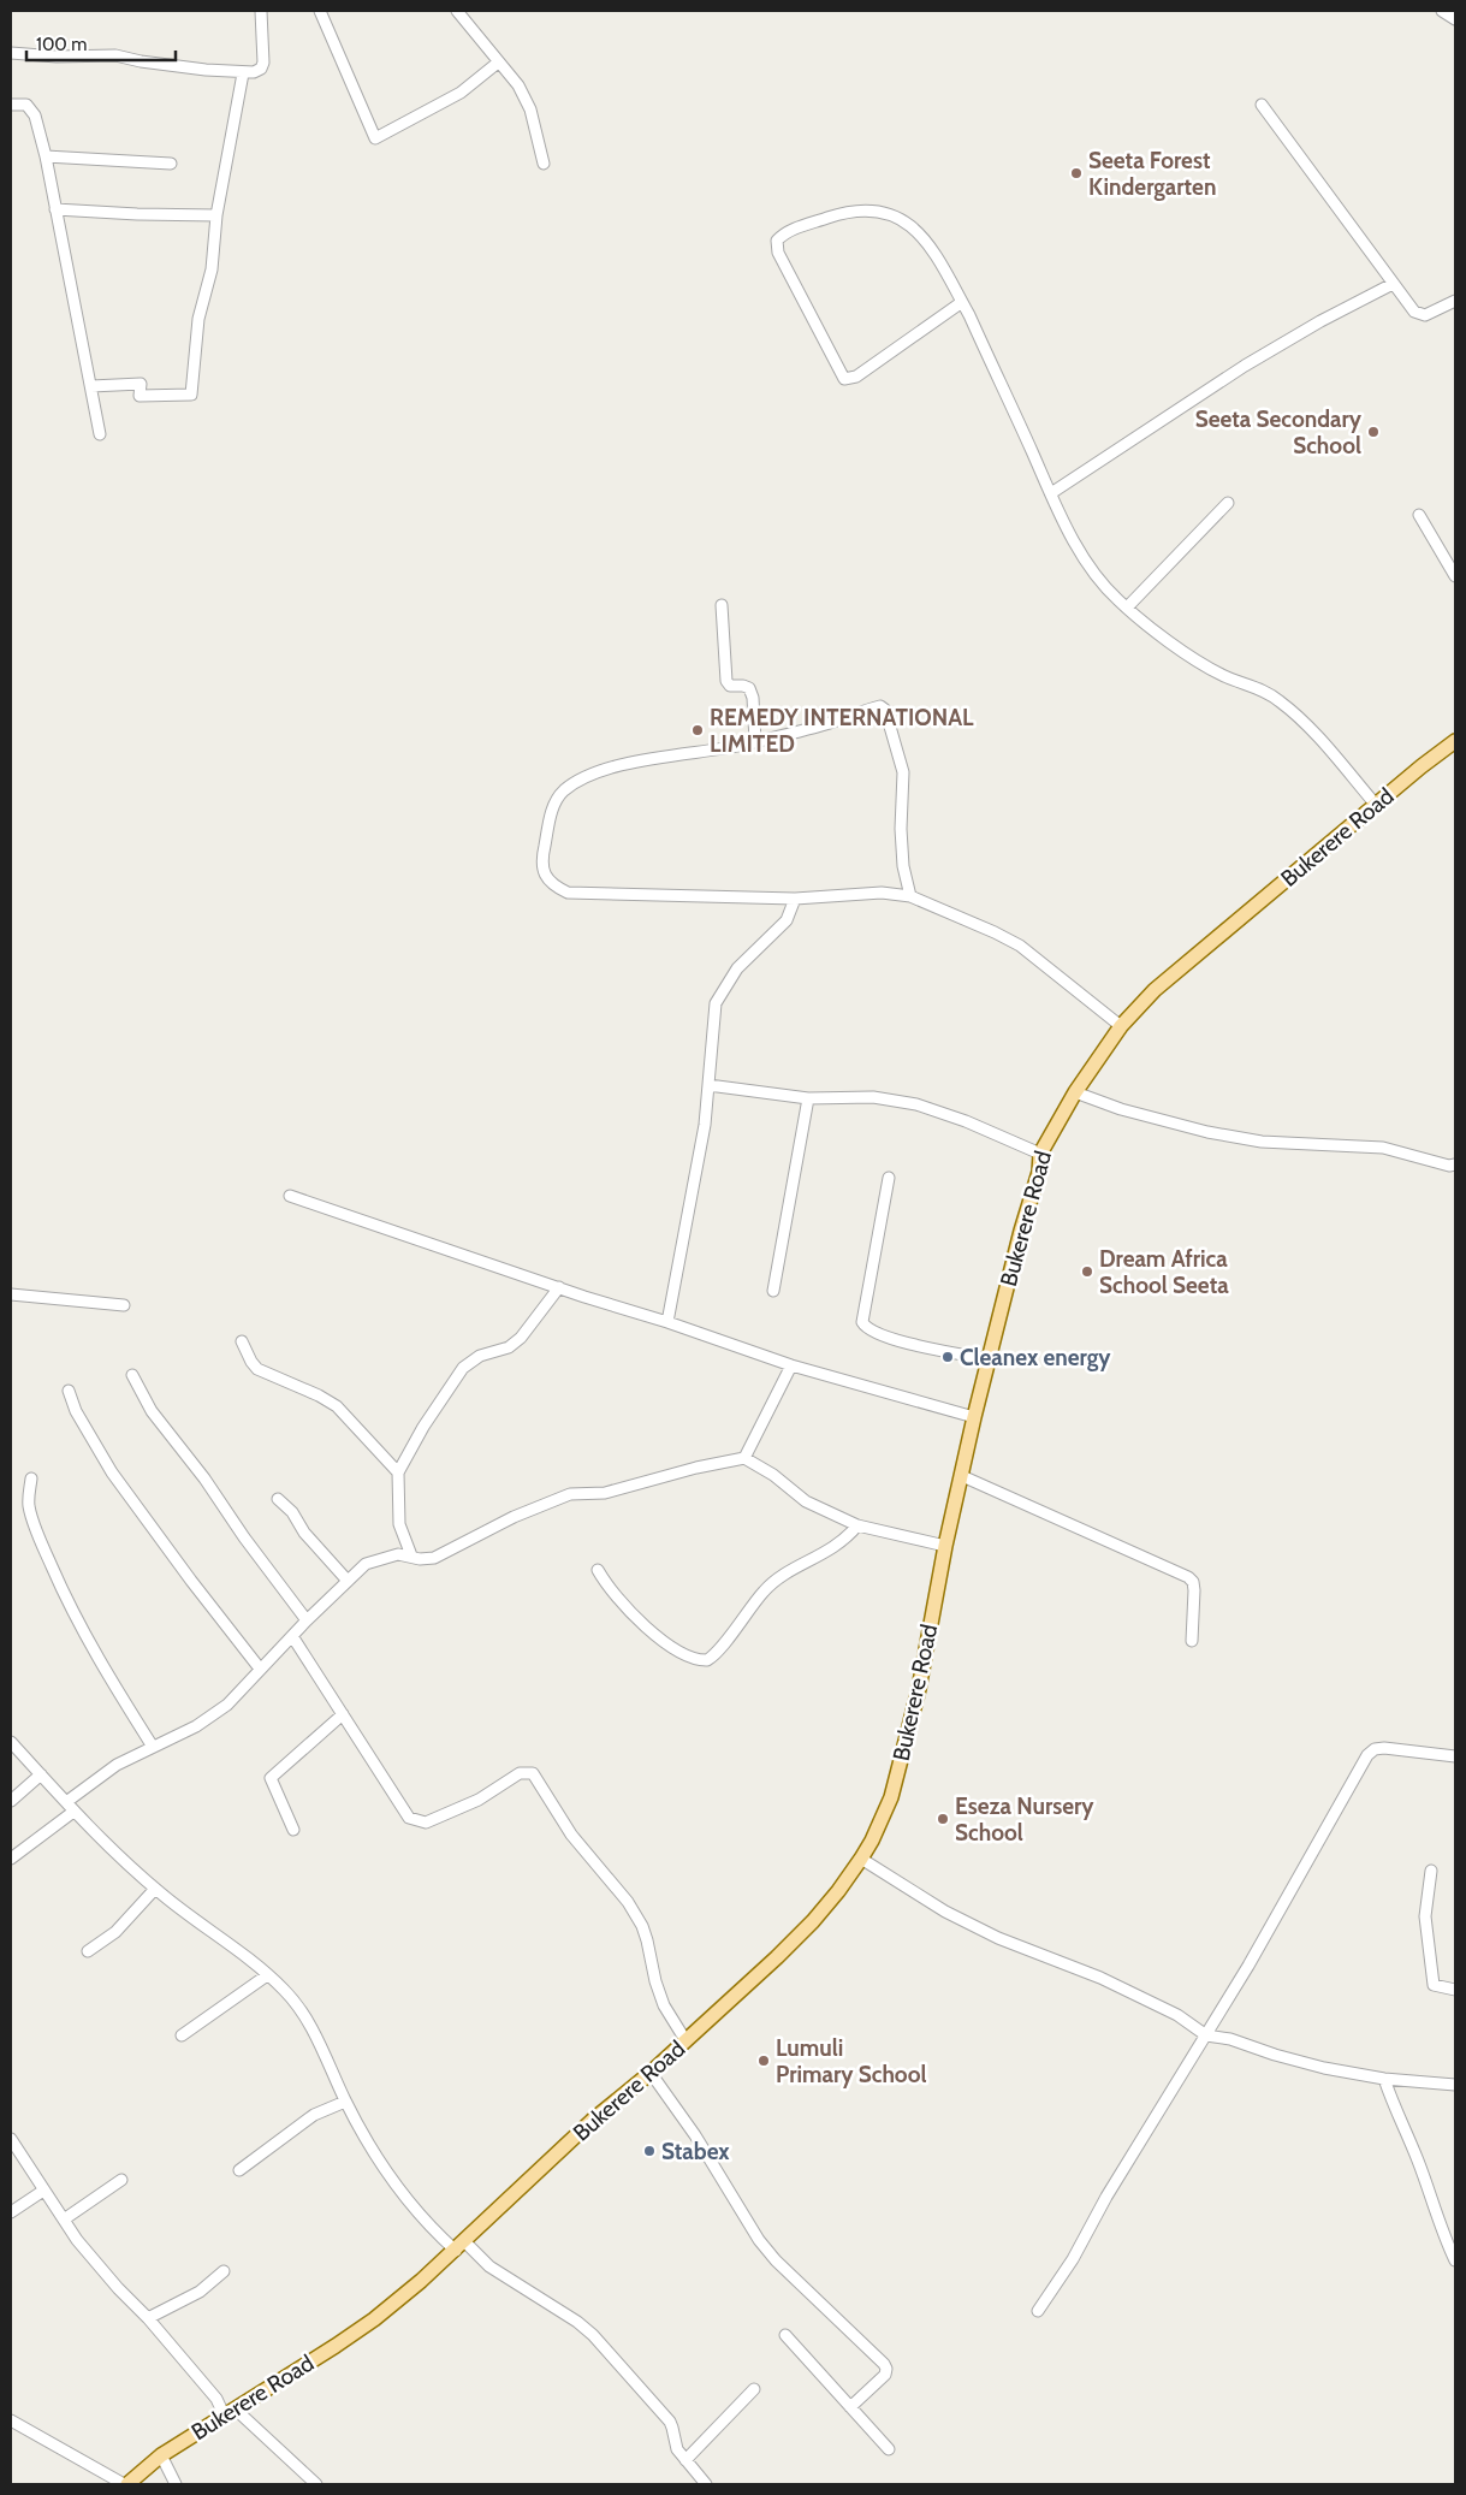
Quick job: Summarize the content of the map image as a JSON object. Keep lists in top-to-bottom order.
{
  "streets": {
    "main road": ["Bukerere Road"]
  },
  "places": [
    "Seeta Forest Kindergarten",
    "Seeta Secondary School",
    "REMEDY INTERNATIONAL LIMITED",
    "Dream Africa School Seeta",
    "Cleanex energy",
    "Eseza Nursery School",
    "Lumuli Primary School",
    "Stabex"
  ],
  "scale_bar": "100 m"
}
